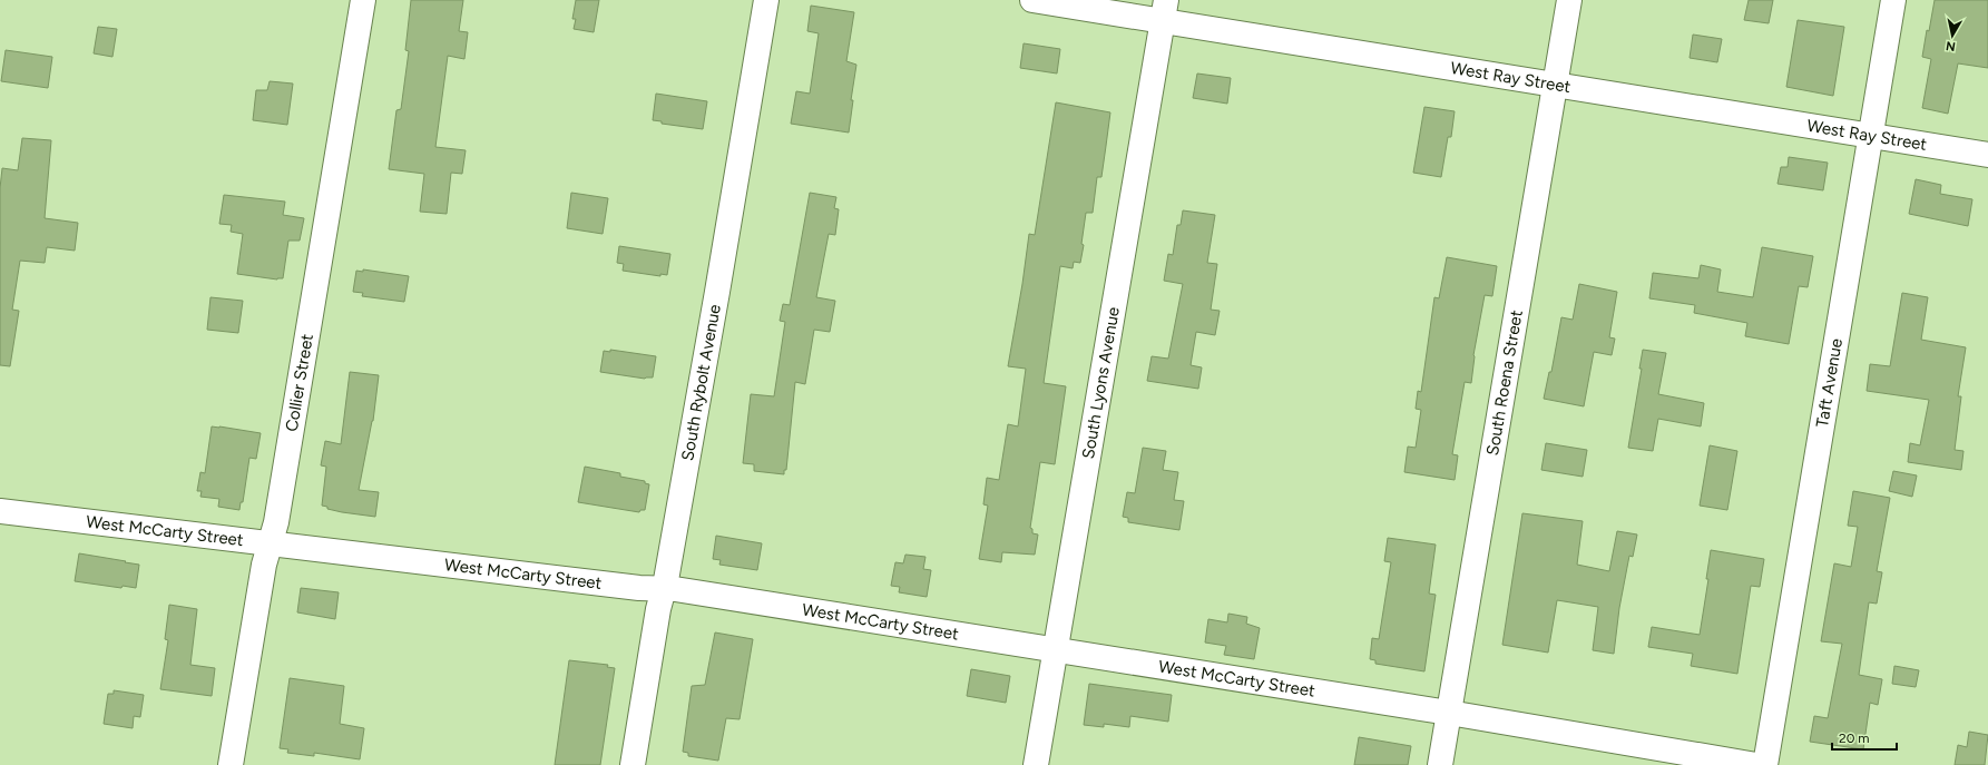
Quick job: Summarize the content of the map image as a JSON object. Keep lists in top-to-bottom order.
{
  "streets": {
    "street": [
      "West Ray Street",
      "South Lyons Avenue",
      "South Roena Street",
      "Collier Street",
      "South Rybolt Avenue",
      "Taft Avenue",
      "West McCarty Street"
    ]
  },
  "crossings": [
    ["West Ray Street", "South Lyons Avenue"],
    ["West Ray Street", "South Roena Street"],
    ["West Ray Street", "Taft Avenue"],
    ["South Lyons Avenue", "West McCarty Street"],
    ["South Roena Street", "West McCarty Street"],
    ["Collier Street", "West McCarty Street"],
    ["South Rybolt Avenue", "West McCarty Street"]
  ],
  "scale_bar": "20 m",
  "north": "bottom"
}
